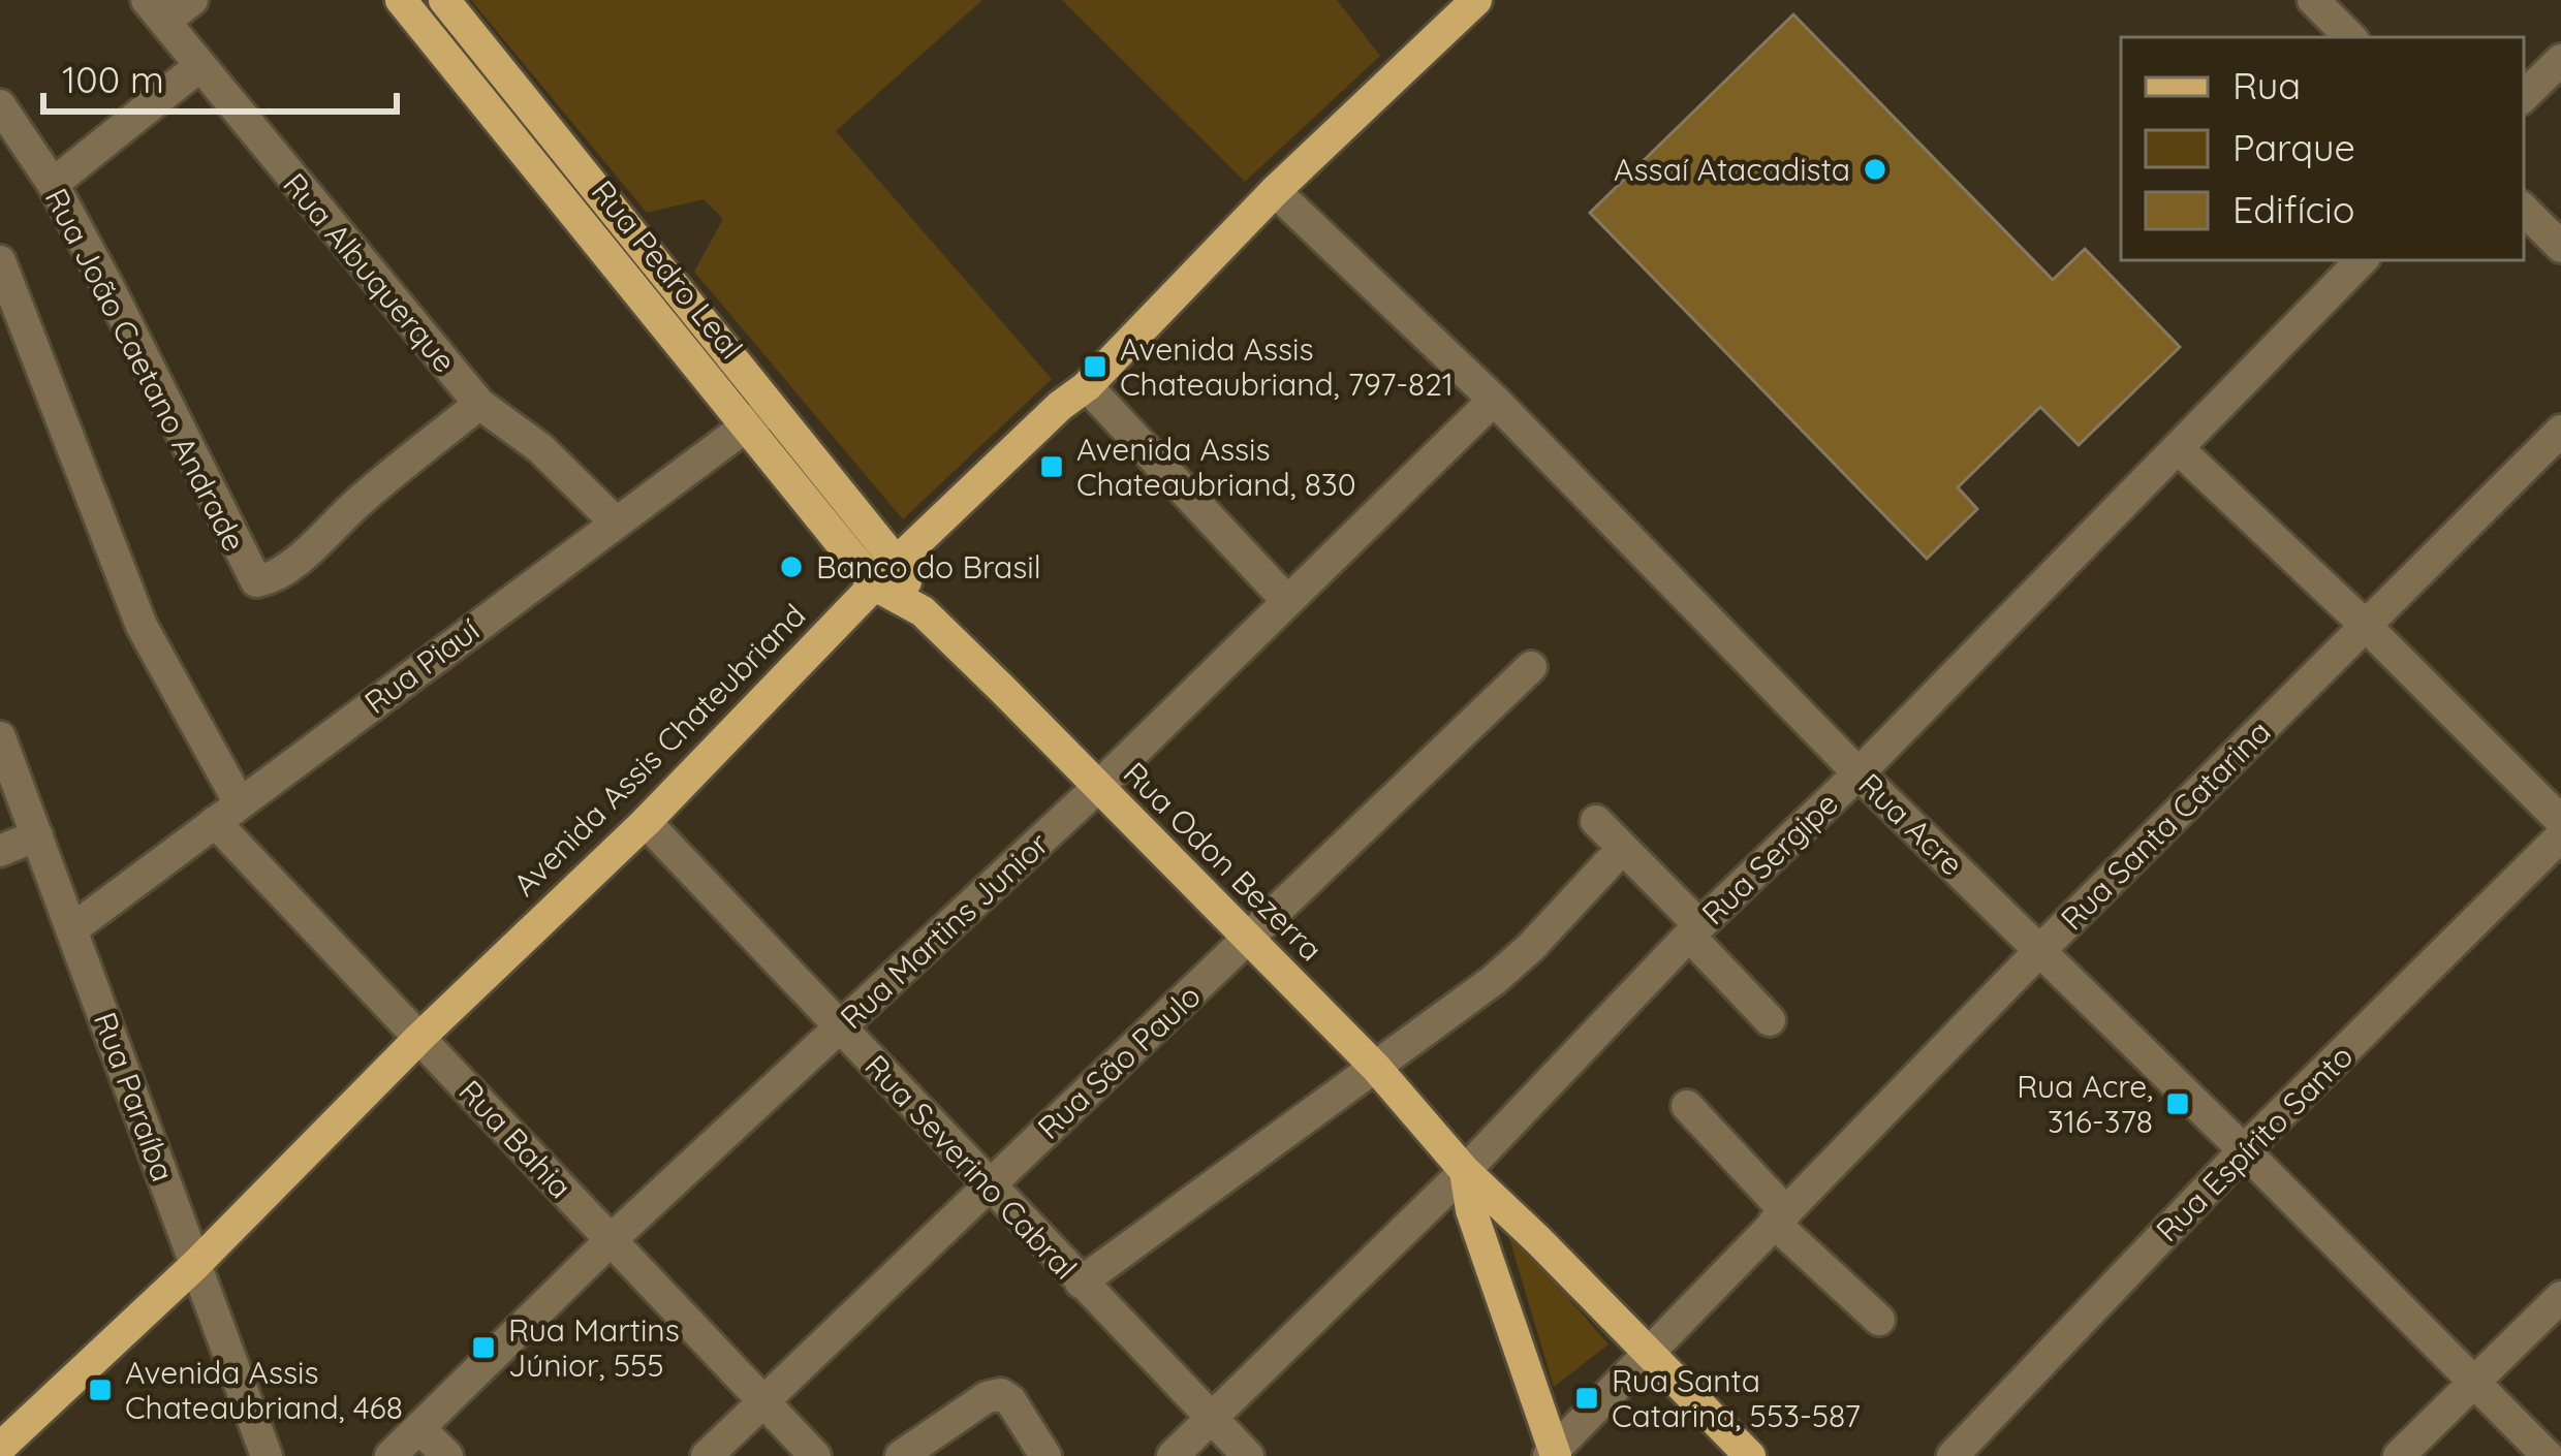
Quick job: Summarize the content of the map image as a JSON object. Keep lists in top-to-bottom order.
{
  "streets": {
    "main road": ["Rua Pedro Leal", "Avenida Assis Chateubriand", "Rua Odon Bezerra"],
    "street": [
      "Rua Albuquerque",
      "Rua João Caetano Andrade",
      "Rua Piauí",
      "Rua Acre",
      "Rua Santa Catarina",
      "Rua Sergipe",
      "Rua Martins Junior",
      "Rua São Paulo",
      "Rua Paraíba",
      "Rua Bahia",
      "Rua Espírito Santo",
      "Rua Severino Cabral"
    ]
  },
  "crossings": [
    ["Rua Pedro Leal", "Rua Piauí"],
    ["Rua Pedro Leal", "Avenida Assis Chateubriand"],
    ["Rua Pedro Leal", "Rua Odon Bezerra"],
    ["Rua Albuquerque", "Rua João Caetano Andrade"],
    ["Rua Albuquerque", "Rua Piauí"],
    ["Rua Piauí", "Rua Paraíba"],
    ["Rua Piauí", "Rua Bahia"],
    ["Avenida Assis Chateubriand", "Rua Acre"],
    ["Avenida Assis Chateubriand", "Rua Odon Bezerra"],
    ["Avenida Assis Chateubriand", "Rua Paraíba"],
    ["Avenida Assis Chateubriand", "Rua Bahia"],
    ["Avenida Assis Chateubriand", "Rua Severino Cabral"],
    ["Rua Acre", "Rua Santa Catarina"],
    ["Rua Acre", "Rua Sergipe"],
    ["Rua Acre", "Rua Martins Junior"],
    ["Rua Acre", "Rua Espírito Santo"],
    ["Rua Santa Catarina", "Rua Odon Bezerra"],
    ["Rua Sergipe", "Rua Odon Bezerra"],
    ["Rua Sergipe", "Rua Severino Cabral"],
    ["Rua Odon Bezerra", "Rua Martins Junior"],
    ["Rua Odon Bezerra", "Rua São Paulo"],
    ["Rua Martins Junior", "Rua Bahia"],
    ["Rua Martins Junior", "Rua Severino Cabral"],
    ["Rua São Paulo", "Rua Bahia"],
    ["Rua São Paulo", "Rua Severino Cabral"]
  ],
  "places": {
    "other": ["Assaí Atacadista", "Banco do Brasil"],
    "transit": [
      "Avenida Assis Chateaubriand, 797-821",
      "Avenida Assis Chateaubriand, 830",
      "Rua Acre, 316-378",
      "Rua Martins Júnior, 555",
      "Avenida Assis Chateaubriand, 468",
      "Rua Santa Catarina, 553-587"
    ]
  },
  "legend": ["Rua", "Parque", "Edifício"],
  "scale_bar": "100 m"
}
